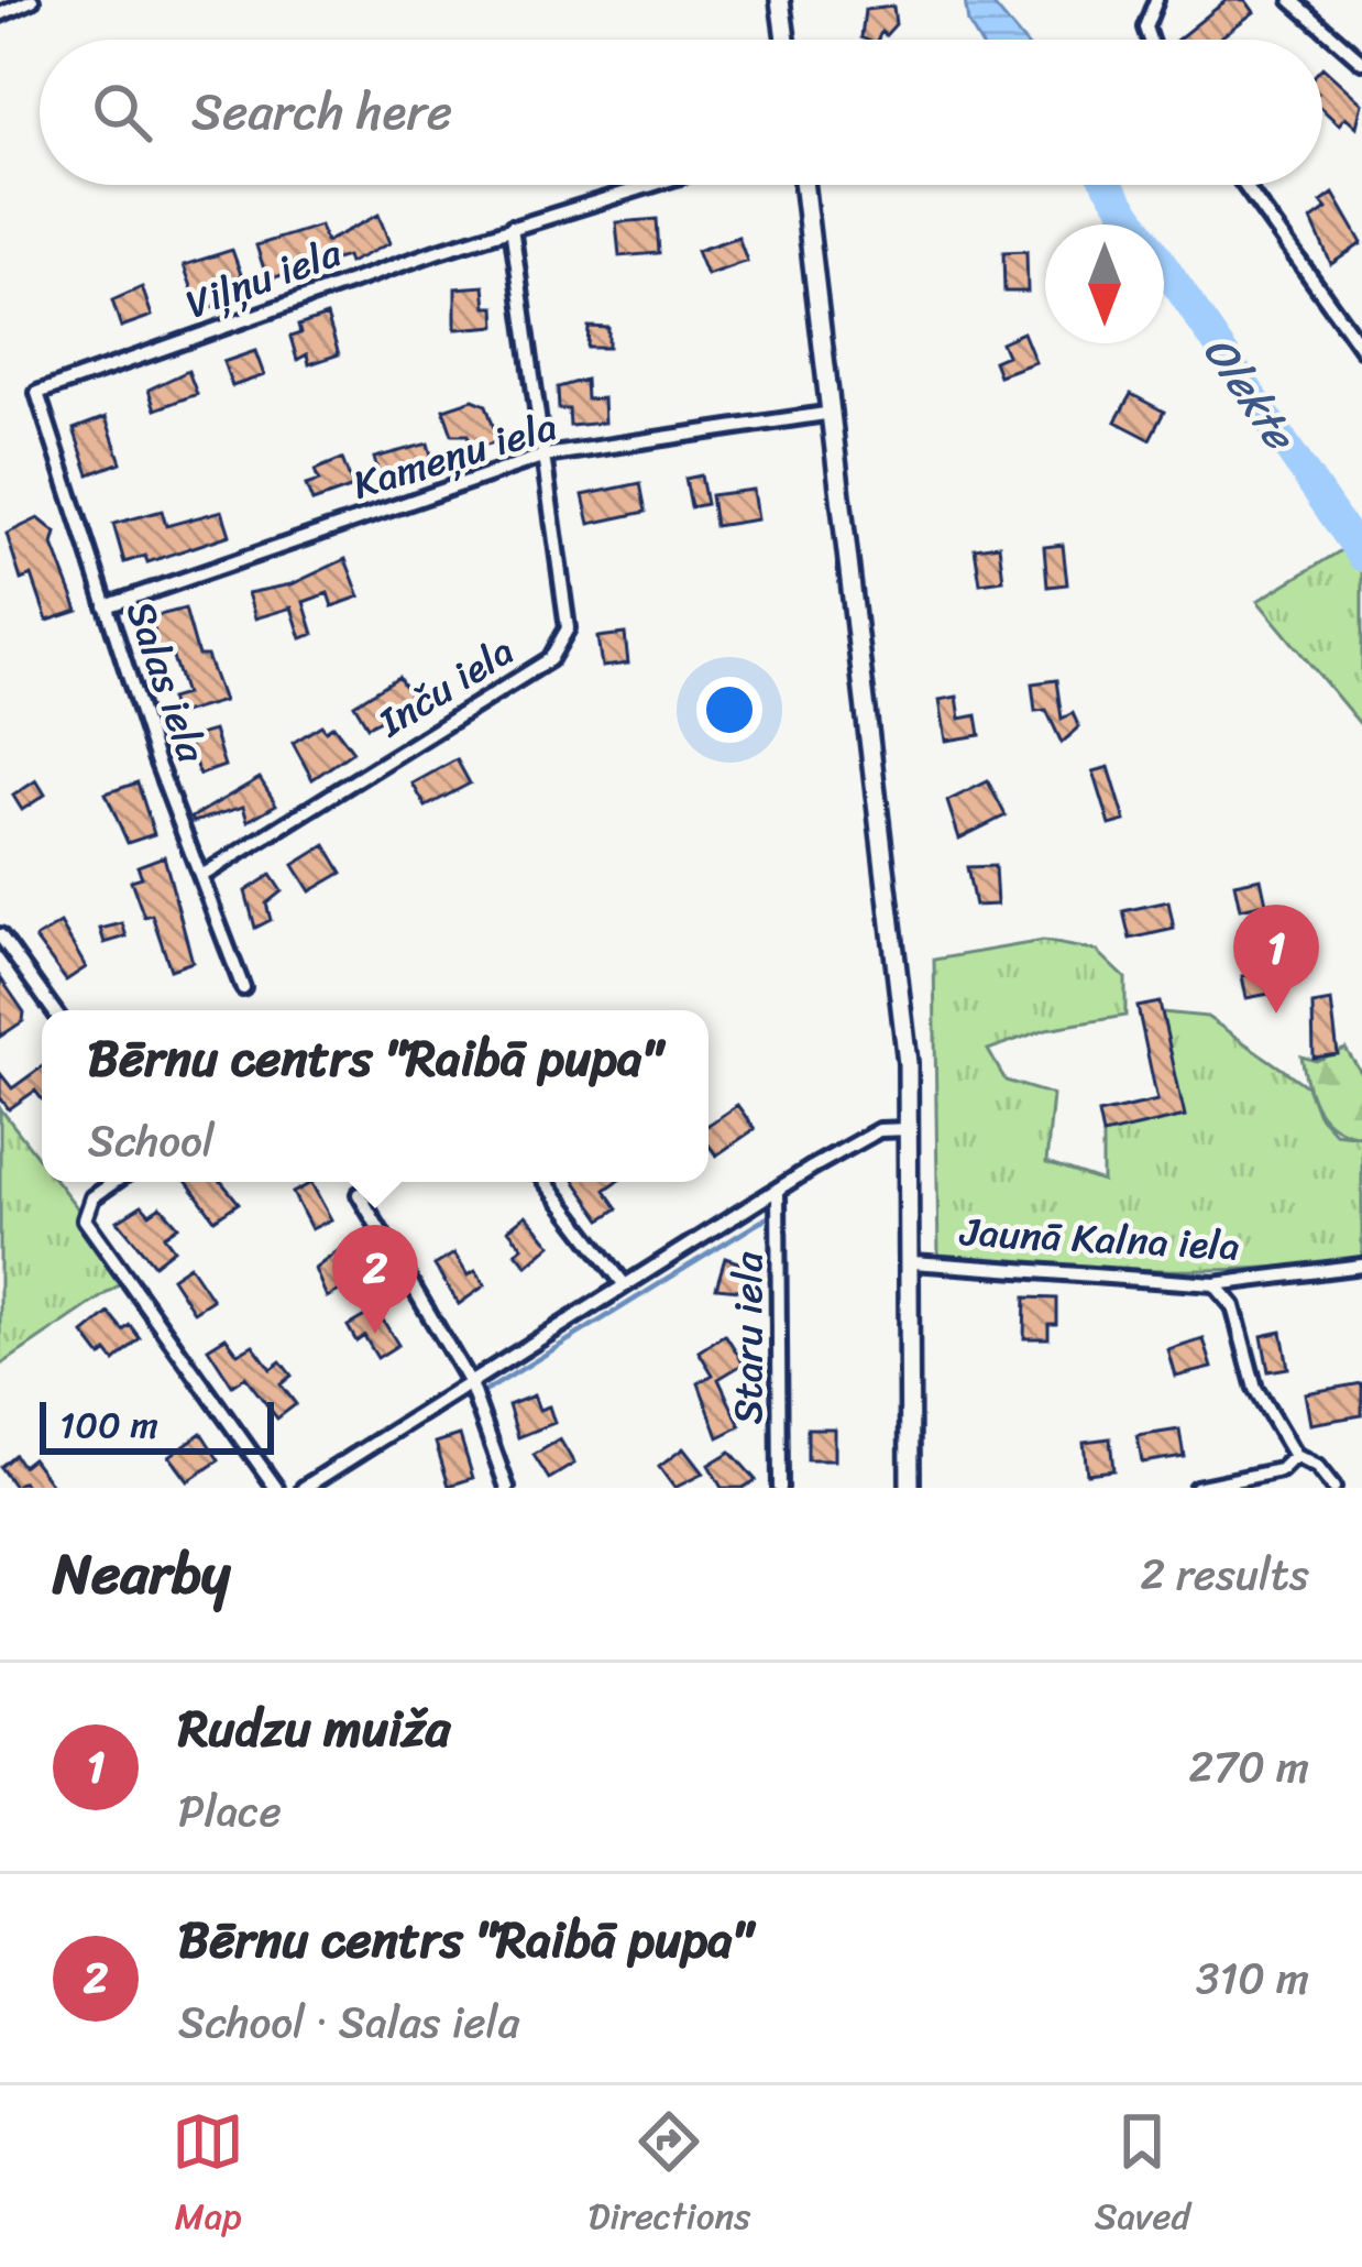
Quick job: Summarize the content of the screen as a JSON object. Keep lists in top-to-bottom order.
{
  "streets": {
    "street": [
      "Viļņu iela",
      "Kameņu iela",
      "Salas iela",
      "Inču iela",
      "Jaunā Kalna iela",
      "Staru iela"
    ]
  },
  "crossings": [
    ["Viļņu iela", "Salas iela"],
    ["Viļņu iela", "Inču iela"],
    ["Kameņu iela", "Salas iela"],
    ["Kameņu iela", "Inču iela"],
    ["Salas iela", "Inču iela"]
  ],
  "water": ["Olekte"],
  "scale_bar": "100 m",
  "north": "bottom",
  "page": {
    "search": "Search here",
    "pins": ["1", "2"],
    "popup": ["Bērnu centrs \"Raibā pupa\"", "School"],
    "scale": "100 m",
    "heading": ["Nearby", "2 results"],
    "list": [
      {
        "mark": "1",
        "name": "Rudzu muiža",
        "note": "Place",
        "value": "270 m"
      },
      {
        "mark": "2",
        "name": "Bērnu centrs \"Raibā pupa\"",
        "note": "School · Salas iela",
        "value": "310 m"
      }
    ],
    "nav": ["Map", "Directions", "Saved"]
  }
}
